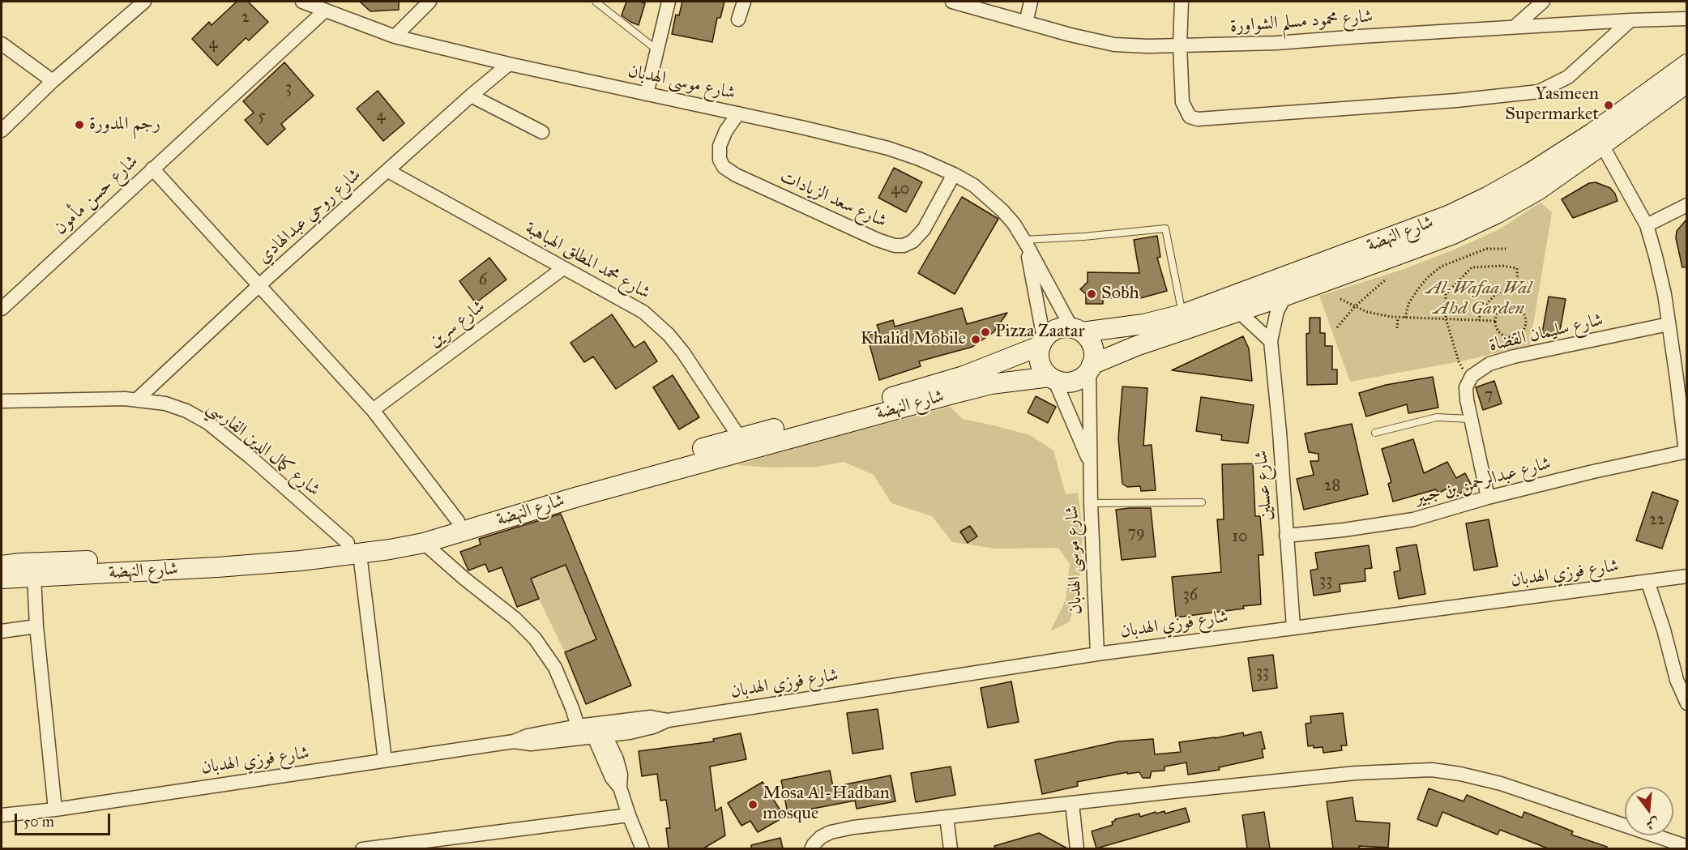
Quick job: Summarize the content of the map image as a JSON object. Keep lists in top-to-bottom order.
{
  "streets": {
    "street": [
      "شارع محمود مسلم الشواورة",
      "شارع موسى الهدبان",
      "شارع حسن مأمون",
      "شارع سعد الزيادات",
      "شارع روحي عبدالهادي",
      "شارع النهضة",
      "شارع محمد المطلق الهباهبة",
      "شارع سرين",
      "شارع سليمان القضاة",
      "شارع كمال الدين الفارسي",
      "شارع عبدالرحمن بن جبير",
      "شارع عسلين",
      "شارع فوزي الهدبان"
    ]
  },
  "crossings": [
    ["شارع موسى الهدبان", "شارع حسن مأمون"],
    ["شارع موسى الهدبان", "شارع سعد الزيادات"],
    ["شارع موسى الهدبان", "شارع روحي عبدالهادي"],
    ["شارع موسى الهدبان", "شارع النهضة"],
    ["شارع موسى الهدبان", "شارع فوزي الهدبان"],
    ["شارع روحي عبدالهادي", "شارع محمد المطلق الهباهبة"],
    ["شارع روحي عبدالهادي", "شارع كمال الدين الفارسي"],
    ["شارع النهضة", "شارع محمد المطلق الهباهبة"],
    ["شارع النهضة", "شارع كمال الدين الفارسي"],
    ["شارع النهضة", "شارع عسلين"],
    ["شارع محمد المطلق الهباهبة", "شارع سرين"],
    ["شارع عبدالرحمن بن جبير", "شارع عسلين"],
    ["شارع عسلين", "شارع فوزي الهدبان"]
  ],
  "parks": ["Al-Wafaa Wal Ahd Garden"],
  "places": [
    "Yasmeen Supermarket",
    "رجم المدورة",
    "Sobh",
    "Pizza Zaatar",
    "Khalid Mobile",
    "Mosa Al-Hadban mosque"
  ],
  "house_numbers": [
    "2",
    "4",
    "3",
    "4",
    "5",
    "40",
    "6",
    "7",
    "28",
    "22",
    "79",
    "10",
    "33",
    "36",
    "33"
  ],
  "scale_bar": "50 m",
  "north": "bottom"
}
